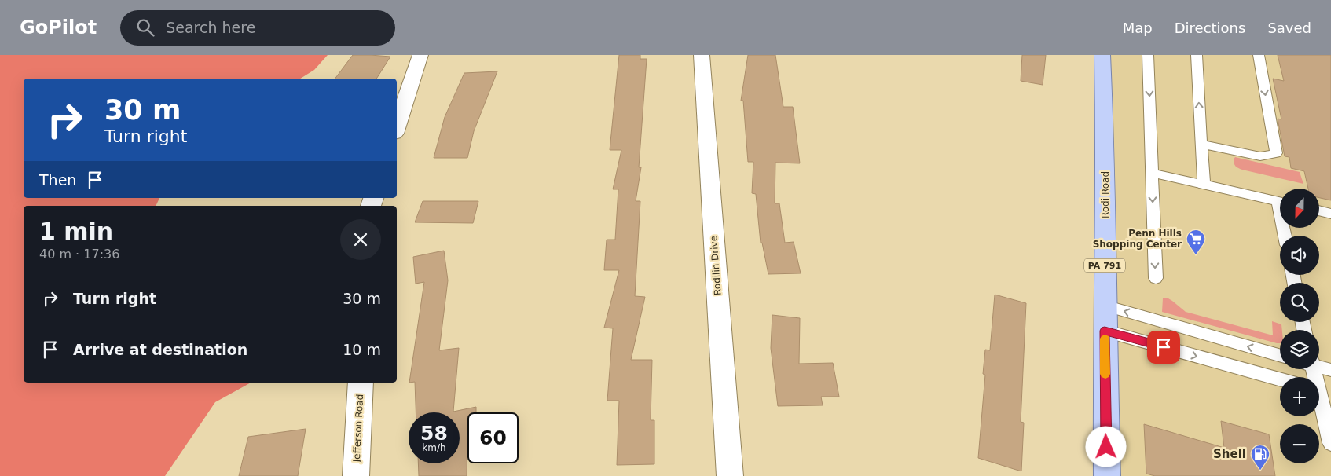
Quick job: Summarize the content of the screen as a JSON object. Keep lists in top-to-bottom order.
{
  "streets": {
    "main road": ["Rodi Road", "PA 791"],
    "street": ["Rodilin Drive", "Jefferson Road"]
  },
  "places": {
    "supermarket": ["Penn Hills Shopping Center"],
    "fuel station": ["Shell"]
  },
  "north": "bottom",
  "page": {
    "header": "GoPilot",
    "search": "Search here",
    "nav": ["Map", "Directions", "Saved"],
    "turn": ["30 m", "Turn right"],
    "then": "Then",
    "map_buttons": ["+", "−"],
    "heading": ["1 min", "40 m · 17:36"],
    "list": [
      {
        "name": "Turn right",
        "value": "30 m"
      },
      {
        "name": "Arrive at destination",
        "value": "10 m"
      }
    ],
    "speed": "58 km/h",
    "limit": "60"
  }
}
